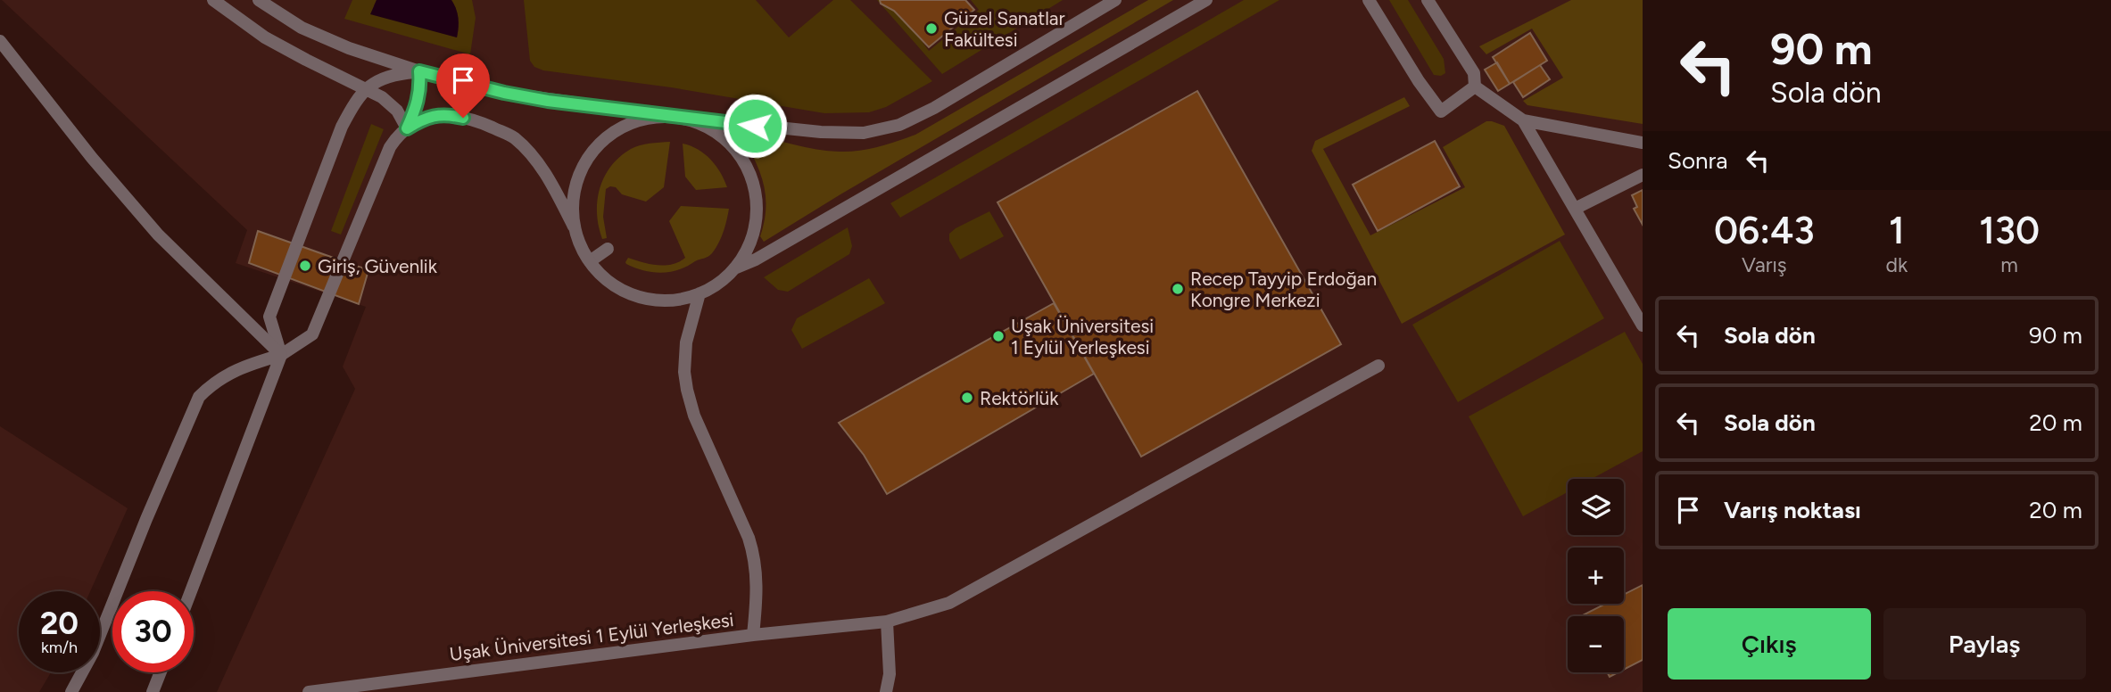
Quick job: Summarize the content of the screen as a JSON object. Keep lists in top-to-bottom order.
{
  "streets": {
    "street": ["Uşak Üniversitesi 1 Eylül Yerleşkesi"]
  },
  "places": [
    "Güzel Sanatlar Fakültesi",
    "Giriş, Güvenlik",
    "Recep Tayyip Erdoğan Kongre Merkezi",
    "Uşak Üniversitesi 1 Eylül Yerleşkesi",
    "Rektörlük"
  ],
  "page": {
    "turn": ["90 m", "Sola dön"],
    "then": "Sonra",
    "eta": [
      "06:43",
      "Varış",
      "1",
      "dk",
      "130",
      "m"
    ],
    "list": [
      {
        "name": "Sola dön",
        "value": "90 m"
      },
      {
        "name": "Sola dön",
        "value": "20 m"
      },
      {
        "name": "Varış noktası",
        "value": "20 m"
      }
    ],
    "map_buttons": ["+", "−"],
    "speed": "20 km/h",
    "limit": "30",
    "buttons": ["Çıkış", "Paylaş"]
  }
}
